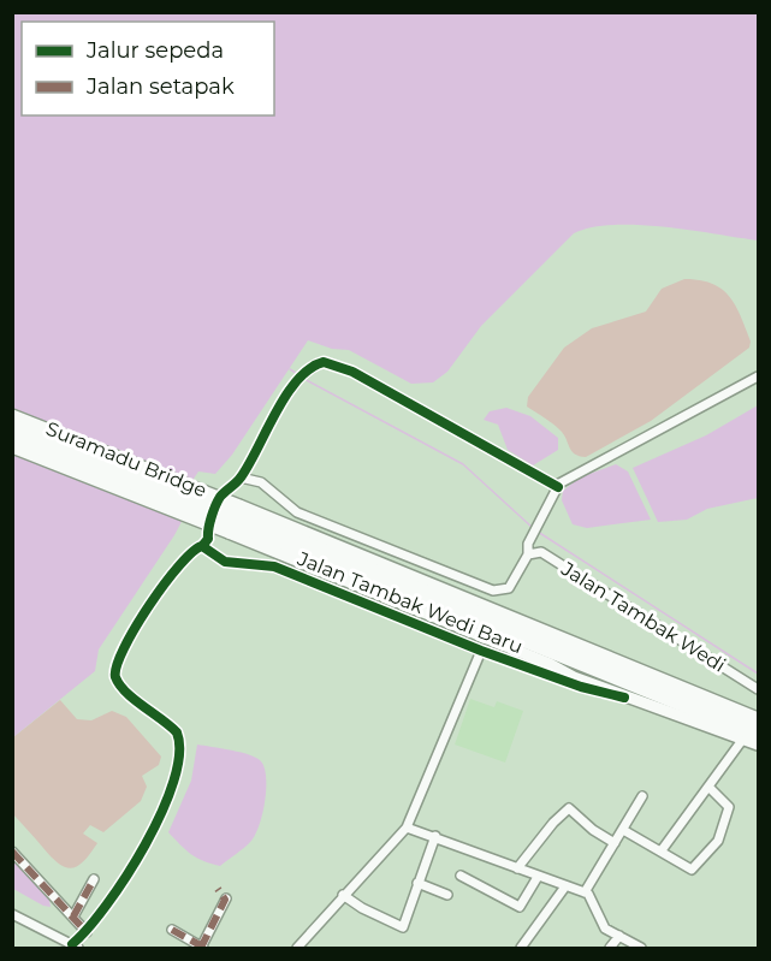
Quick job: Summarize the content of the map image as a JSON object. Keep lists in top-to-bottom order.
{
  "streets": {
    "highway": ["Suramadu Bridge"],
    "main road": ["Jalan Tambak Wedi Baru"],
    "street": ["Jalan Tambak Wedi"]
  },
  "crossings": [
    ["Jalan Tambak Wedi Baru", "Jalan Tambak Wedi"]
  ],
  "legend": ["Jalur sepeda", "Jalan setapak"]
}
